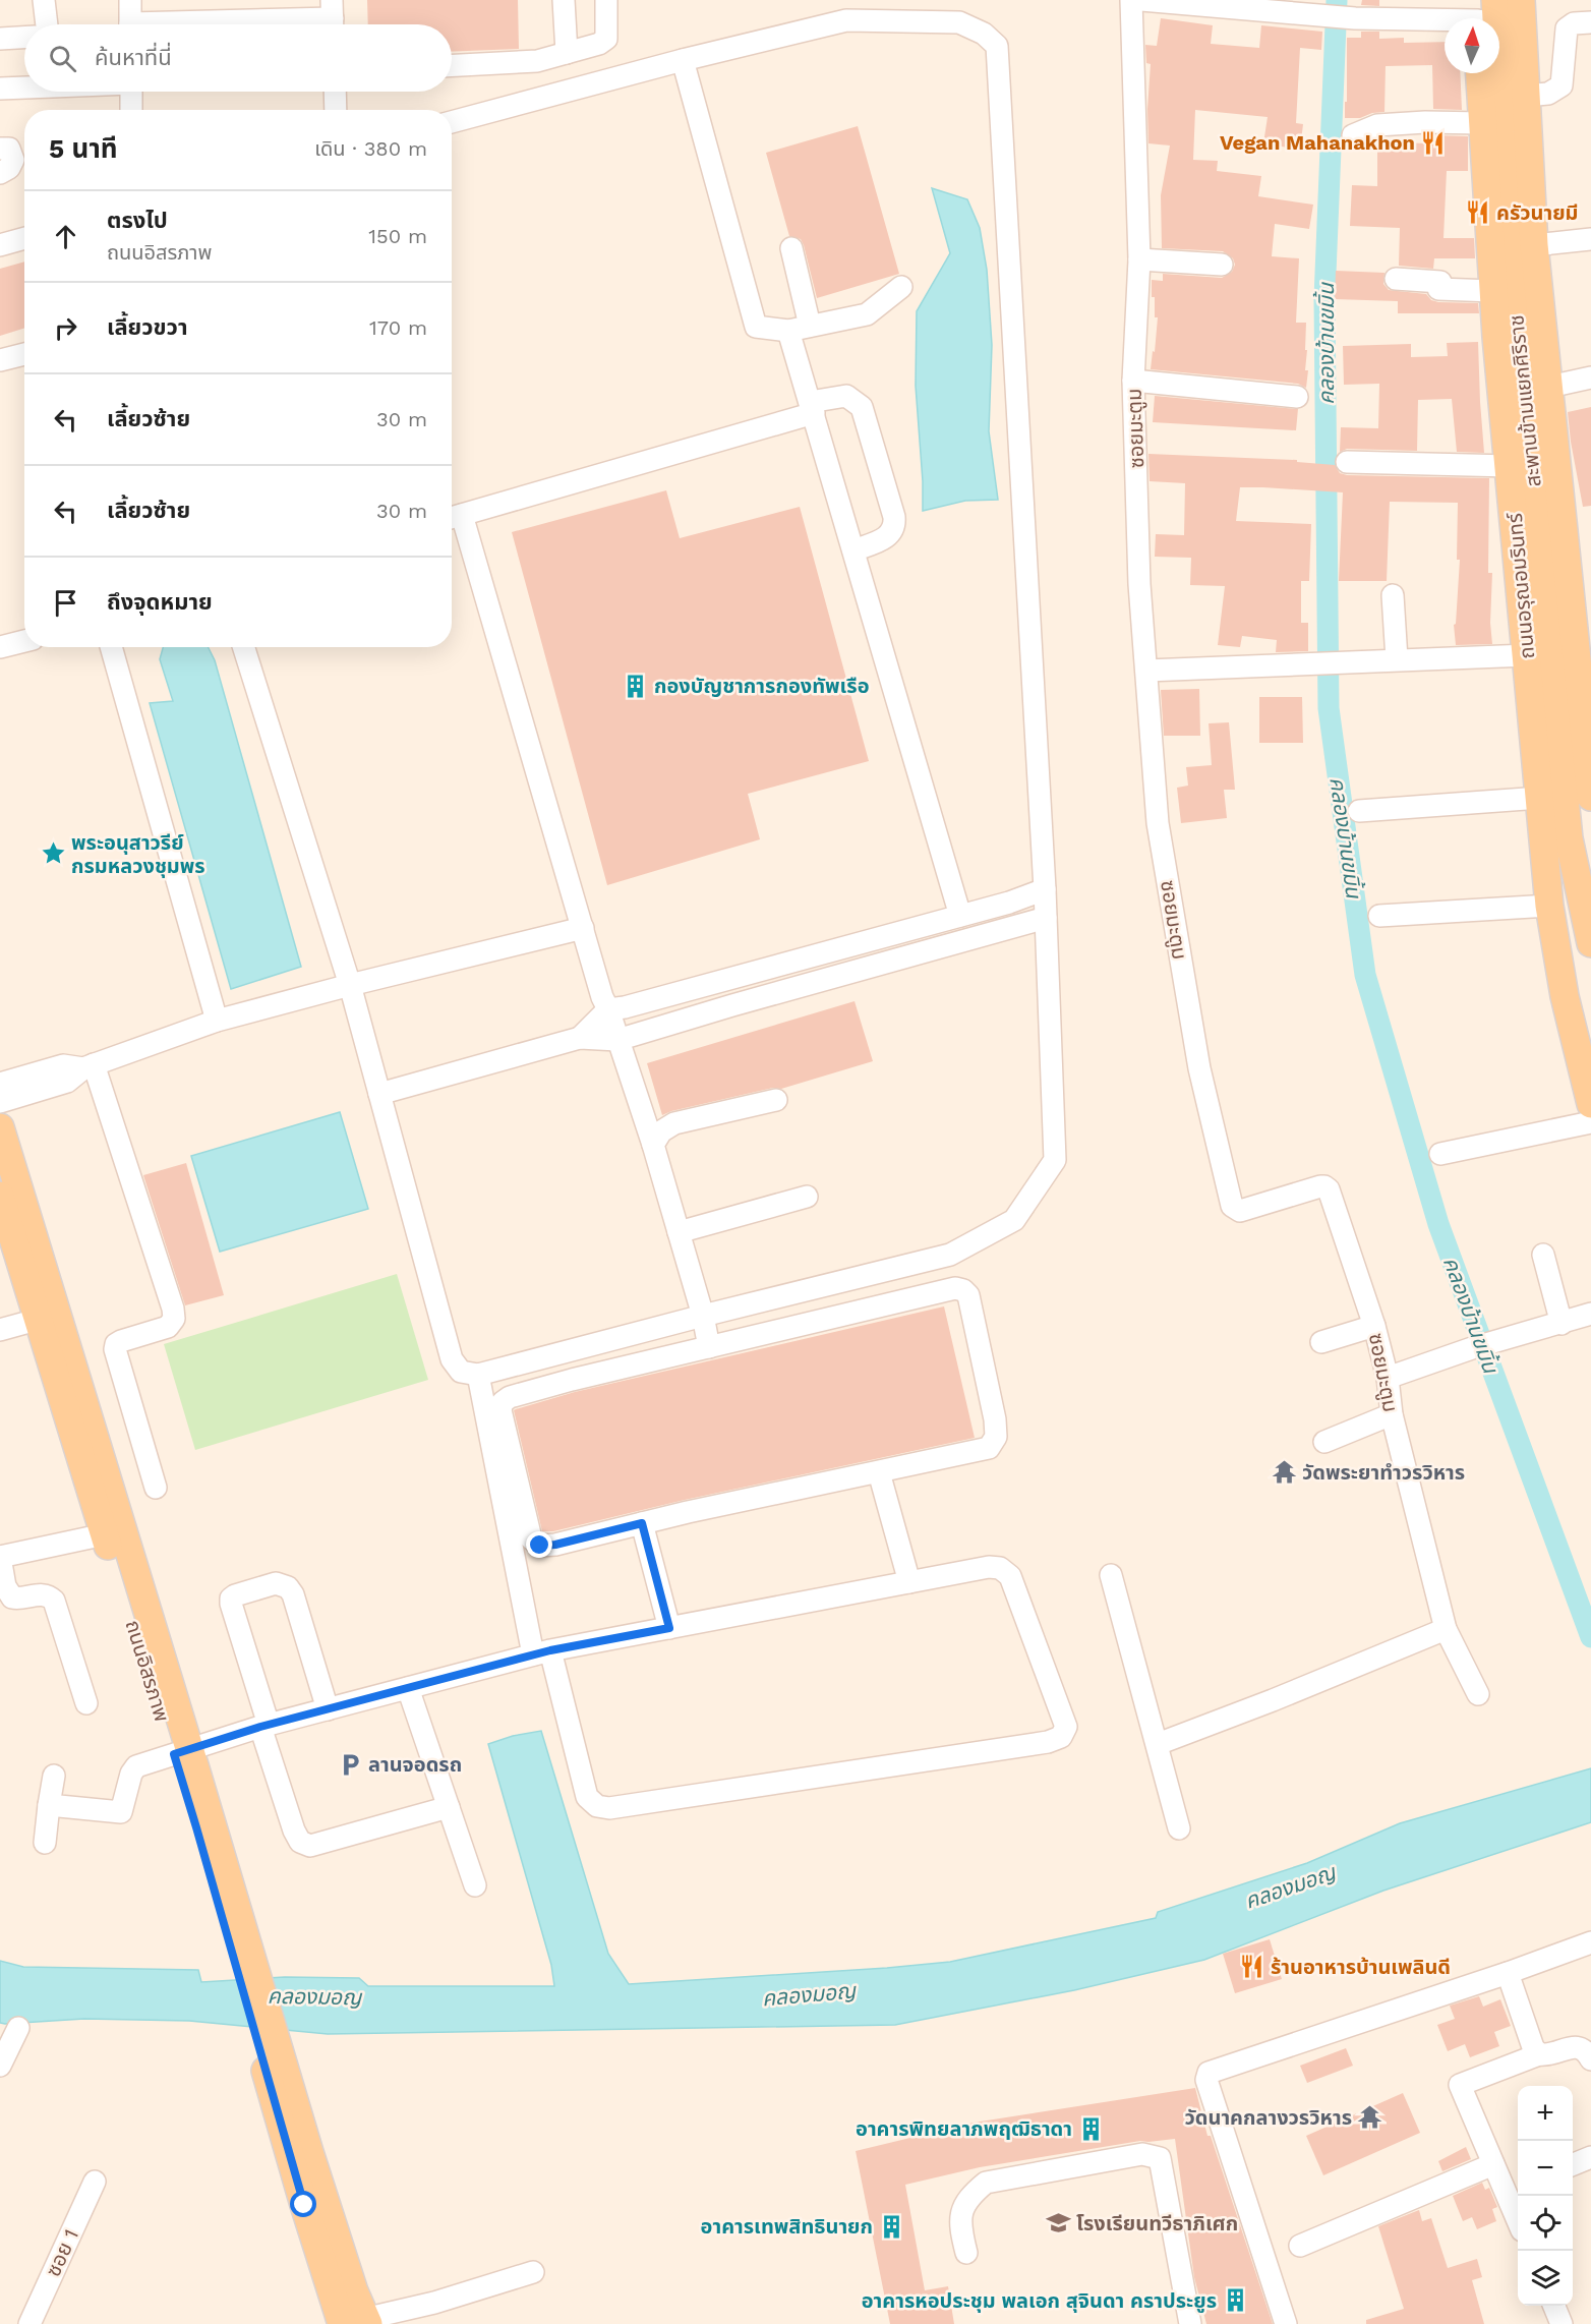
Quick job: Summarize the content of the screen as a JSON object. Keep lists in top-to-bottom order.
{
  "streets": {
    "main road": ["สะพานข้ามแยกศิริราช", "ถนนอรุณอมรินทร์", "ถนนอิสรภาพ"],
    "street": ["ซอยมะตูม", "ซอย 1"]
  },
  "crossings": [
    ["สะพานข้ามแยกศิริราช", "ถนนอรุณอมรินทร์"]
  ],
  "water": ["คลองบ้านขมิ้น", "คลองมอญ"],
  "places": {
    "restaurant": ["Vegan Mahanakhon", "ครัวนายมี", "ร้านอาหารบ้านเพลินดี"],
    "building": [
      "กองบัญชาการกองทัพเรือ",
      "อาคารพิทยลาภพฤฒิธาดา",
      "อาคารเทพสิทธินายก",
      "อาคารหอประชุม พลเอก สุจินดา คราประยูร"
    ],
    "place": ["พระอนุสาวรีย์ กรมหลวงชุมพร"],
    "temple": ["วัดพระยาทําวรวิหาร", "วัดนาคกลางวรวิหาร"],
    "parking": ["ลานจอดรถ"],
    "school or university": ["โรงเรียนทวีธาภิเศก"]
  },
  "north": "top",
  "page": {
    "search": "ค้นหาที่นี่",
    "heading": ["5 นาที", "เดิน · 380 m"],
    "list": [
      ["ตรงไป", "ถนนอิสรภาพ", "150 m"],
      ["เลี้ยวขวา", "170 m"],
      ["เลี้ยวซ้าย", "30 m"],
      ["เลี้ยวซ้าย", "30 m"],
      "ถึงจุดหมาย"
    ],
    "map_buttons": ["+", "−"]
  }
}
